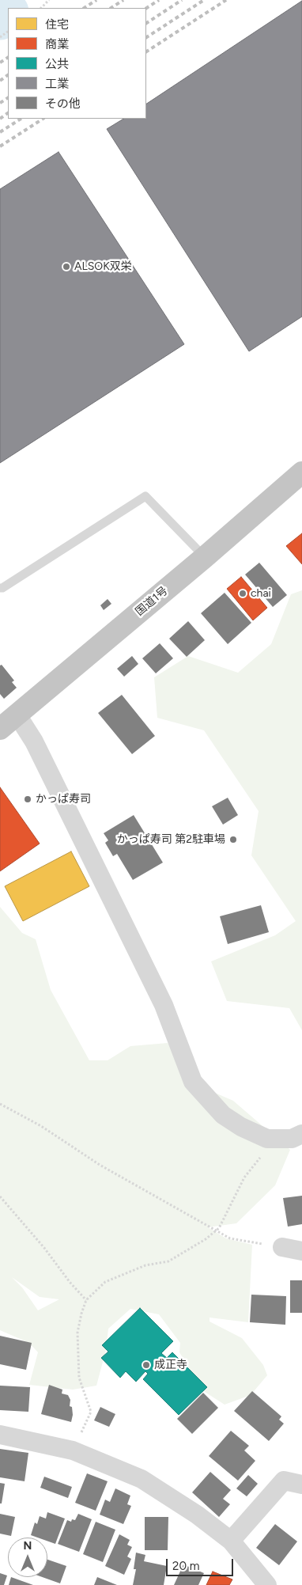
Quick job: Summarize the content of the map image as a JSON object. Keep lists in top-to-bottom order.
{
  "streets": {
    "highway": ["国道1号"]
  },
  "places": [
    "ALSOK双栄",
    "chai",
    "かっぱ寿司",
    "かっぱ寿司 第2駐車場",
    "成正寺"
  ],
  "legend": [
    "住宅",
    "商業",
    "公共",
    "工業",
    "その他"
  ],
  "scale_bar": "20 m",
  "north": "top"
}
